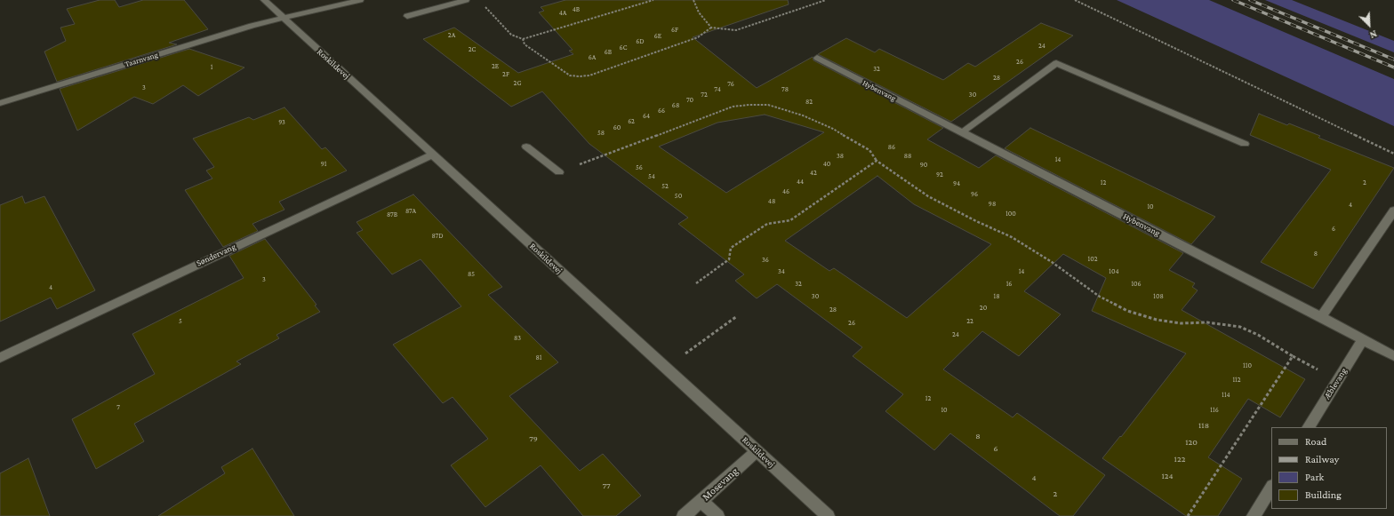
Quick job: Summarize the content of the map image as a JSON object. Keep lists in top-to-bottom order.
{
  "streets": {
    "street": [
      "Taarnvang",
      "Roskildevej",
      "Hybenvang",
      "Søndervang",
      "Æblevang",
      "Mosevang"
    ]
  },
  "crossings": [
    ["Taarnvang", "Roskildevej"],
    ["Roskildevej", "Søndervang"],
    ["Roskildevej", "Mosevang"],
    ["Hybenvang", "Æblevang"]
  ],
  "house_numbers": [
    "4B",
    "4A",
    "6F",
    "2A",
    "6E",
    "6D",
    "24",
    "6C",
    "2C",
    "6B",
    "6A",
    "26",
    "2E",
    "1",
    "32",
    "2F",
    "28",
    "2G",
    "76",
    "3",
    "74",
    "78",
    "72",
    "30",
    "70",
    "82",
    "68",
    "66",
    "64",
    "62",
    "93",
    "60",
    "58",
    "86",
    "38",
    "88",
    "14",
    "91",
    "40",
    "90",
    "56",
    "42",
    "92",
    "54",
    "44",
    "12",
    "2",
    "94",
    "52",
    "46",
    "96",
    "50",
    "48",
    "98",
    "4",
    "10",
    "87A",
    "100",
    "87B",
    "6",
    "87D",
    "8",
    "102",
    "36",
    "34",
    "14",
    "104",
    "85",
    "3",
    "32",
    "16",
    "106",
    "4",
    "30",
    "18",
    "108",
    "20",
    "28",
    "5",
    "22",
    "26",
    "24",
    "83",
    "81",
    "110",
    "112",
    "114",
    "12",
    "7",
    "10",
    "116",
    "118",
    "8",
    "79",
    "120",
    "6",
    "122",
    "124",
    "4",
    "77",
    "2"
  ],
  "legend": [
    "Road",
    "Railway",
    "Park",
    "Building"
  ],
  "north": "bottom right"
}
